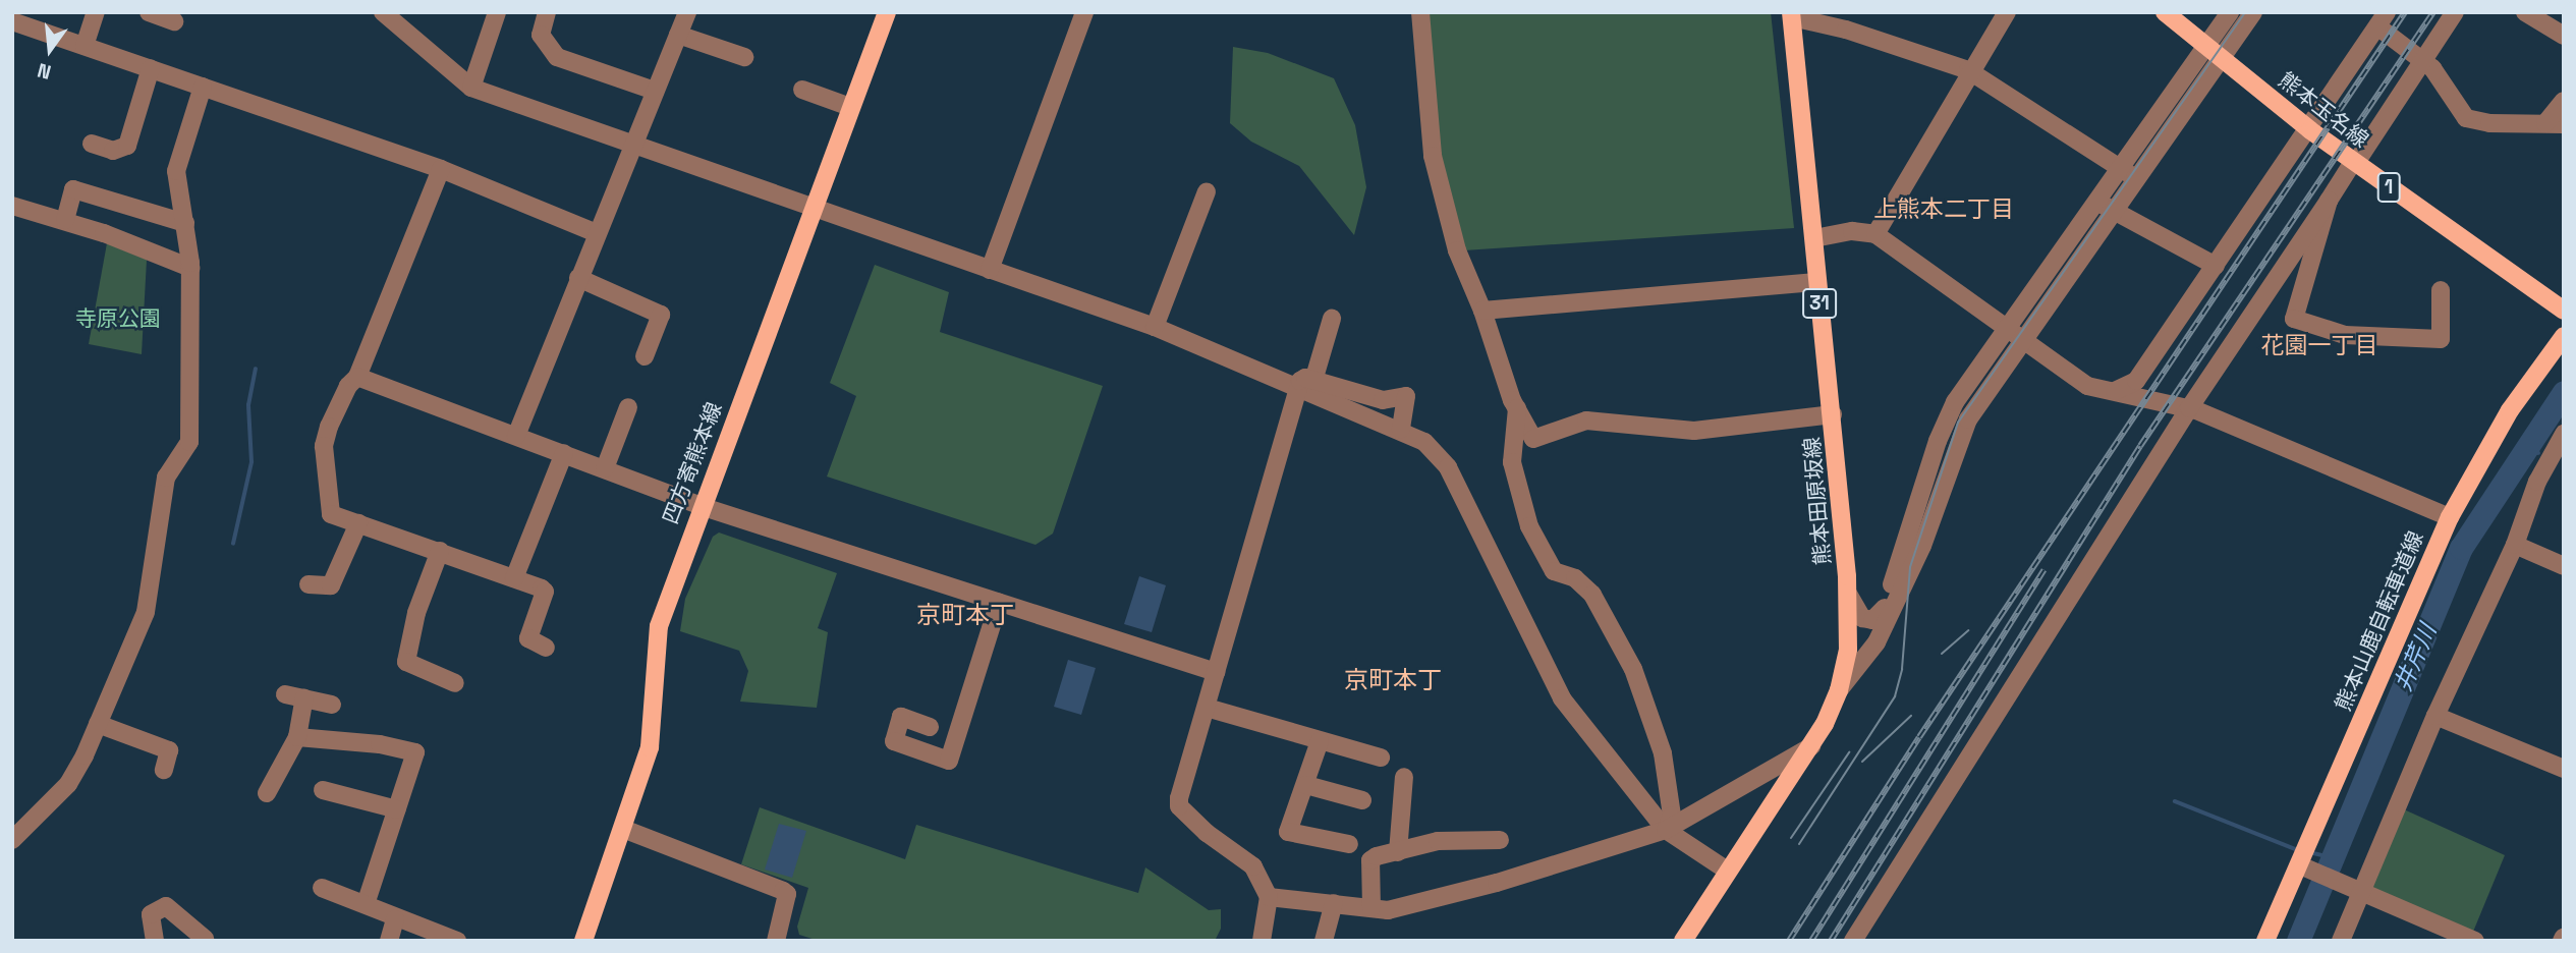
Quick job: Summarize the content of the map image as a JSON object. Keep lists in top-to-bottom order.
{
  "streets": {
    "main road": [
      "熊本玉名線",
      "1",
      "31",
      "四方寄熊本線",
      "熊本田原坂線",
      "熊本山鹿自転車道線"
    ]
  },
  "districts": [
    "上熊本二丁目",
    "花園一丁目",
    "京町本丁",
    "京町本丁"
  ],
  "water": ["井芹川"],
  "parks": ["寺原公園"],
  "north": "bottom"
}
